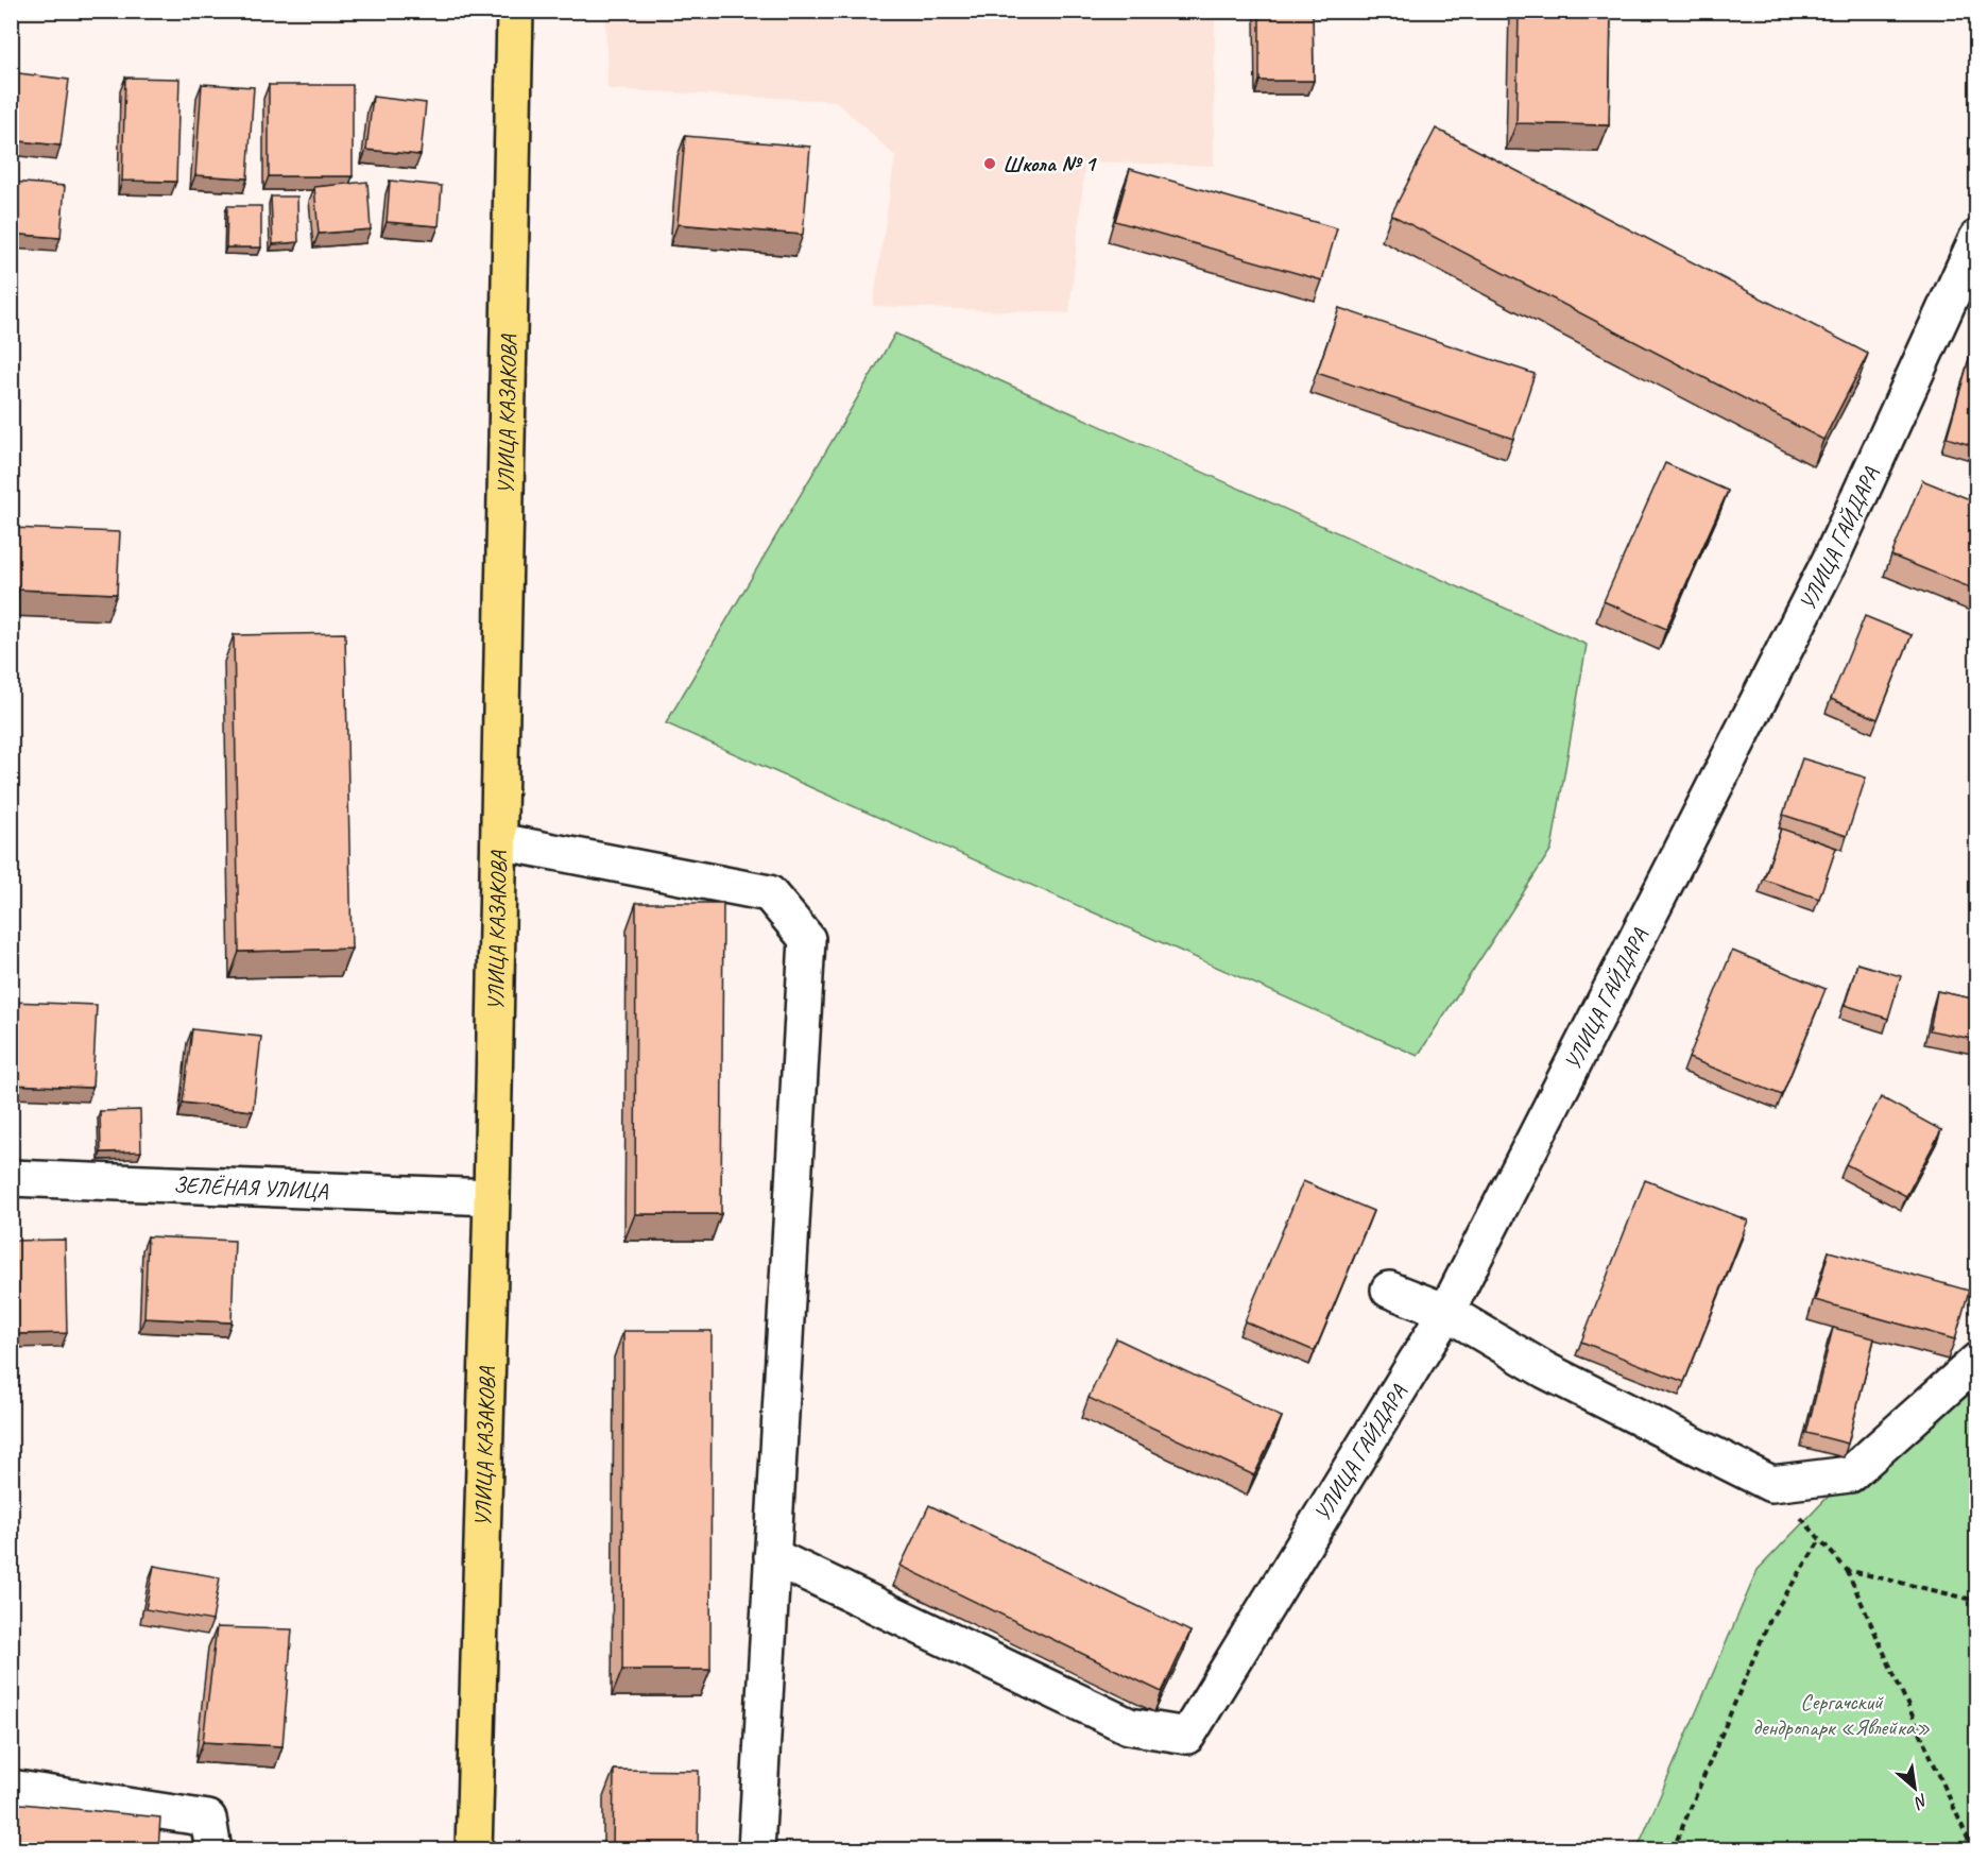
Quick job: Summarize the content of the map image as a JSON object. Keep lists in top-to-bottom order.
{
  "streets": {
    "main road": ["УЛИЦА КАЗАКОВА"],
    "street": ["УЛИЦА ГАЙДАРА", "ЗЕЛЁНАЯ УЛИЦА"]
  },
  "crossings": [
    ["УЛИЦА КАЗАКОВА", "ЗЕЛЁНАЯ УЛИЦА"]
  ],
  "parks": ["Сергачский дендропарк «Явлейка»"],
  "places": ["Школа № 1"],
  "north": "bottom right"
}
